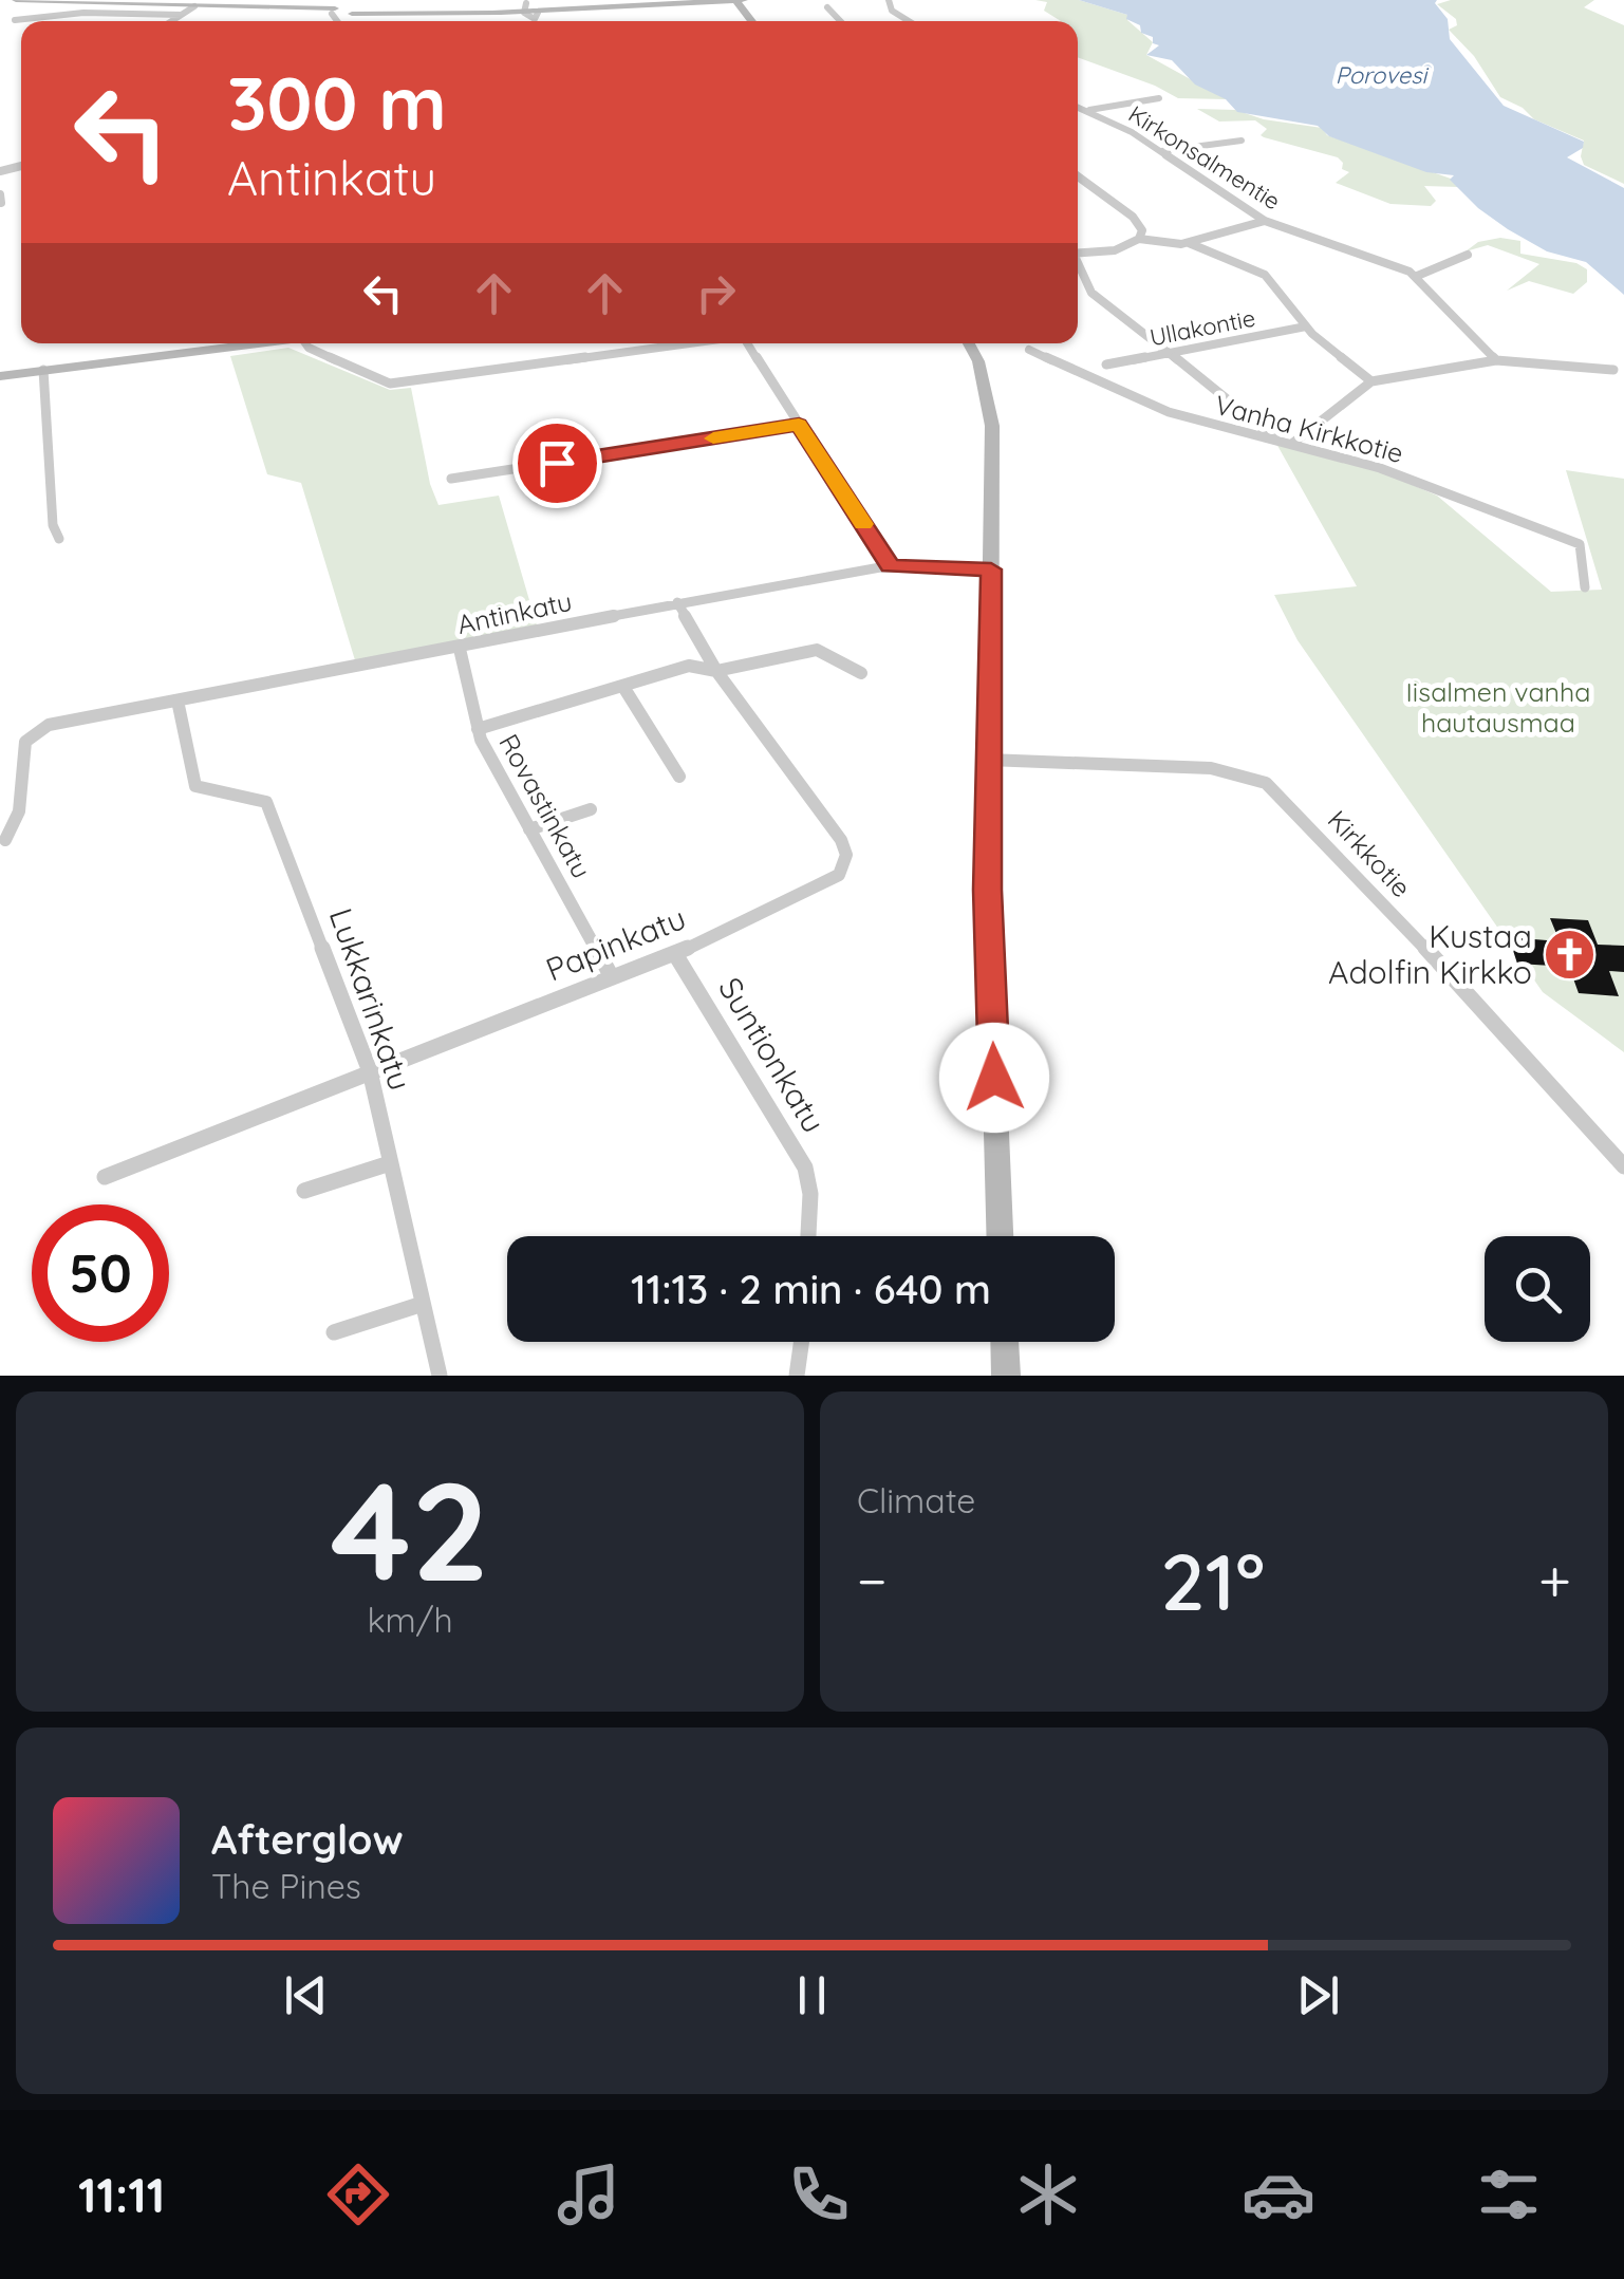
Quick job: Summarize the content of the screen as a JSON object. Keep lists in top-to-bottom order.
{
  "streets": {
    "street": [
      "Kirkonsalmentie",
      "Ullakontie",
      "Vanha Kirkkotie",
      "Antinkatu",
      "Rovastinkatu",
      "Kirkkotie",
      "Papinkatu",
      "Lukkarinkatu",
      "Suntionkatu"
    ]
  },
  "crossings": [
    ["Antinkatu", "Rovastinkatu"],
    ["Antinkatu", "Papinkatu"],
    ["Antinkatu", "Lukkarinkatu"],
    ["Rovastinkatu", "Papinkatu"],
    ["Papinkatu", "Lukkarinkatu"],
    ["Papinkatu", "Suntionkatu"]
  ],
  "water": ["Porovesi"],
  "parks": ["Iisalmen vanha hautausmaa"],
  "places": {
    "church": ["Kustaa Adolfin Kirkko"]
  },
  "page": {
    "turn": ["300 m", "Antinkatu"],
    "limit": "50",
    "trip": "11:13 · 2 min · 640 m",
    "tile": [
      ["42", "km/h"],
      "Climate"
    ],
    "heat": ["−", "21°", "+"],
    "song": ["Afterglow", "The Pines"],
    "tabs": "11:11"
  }
}
